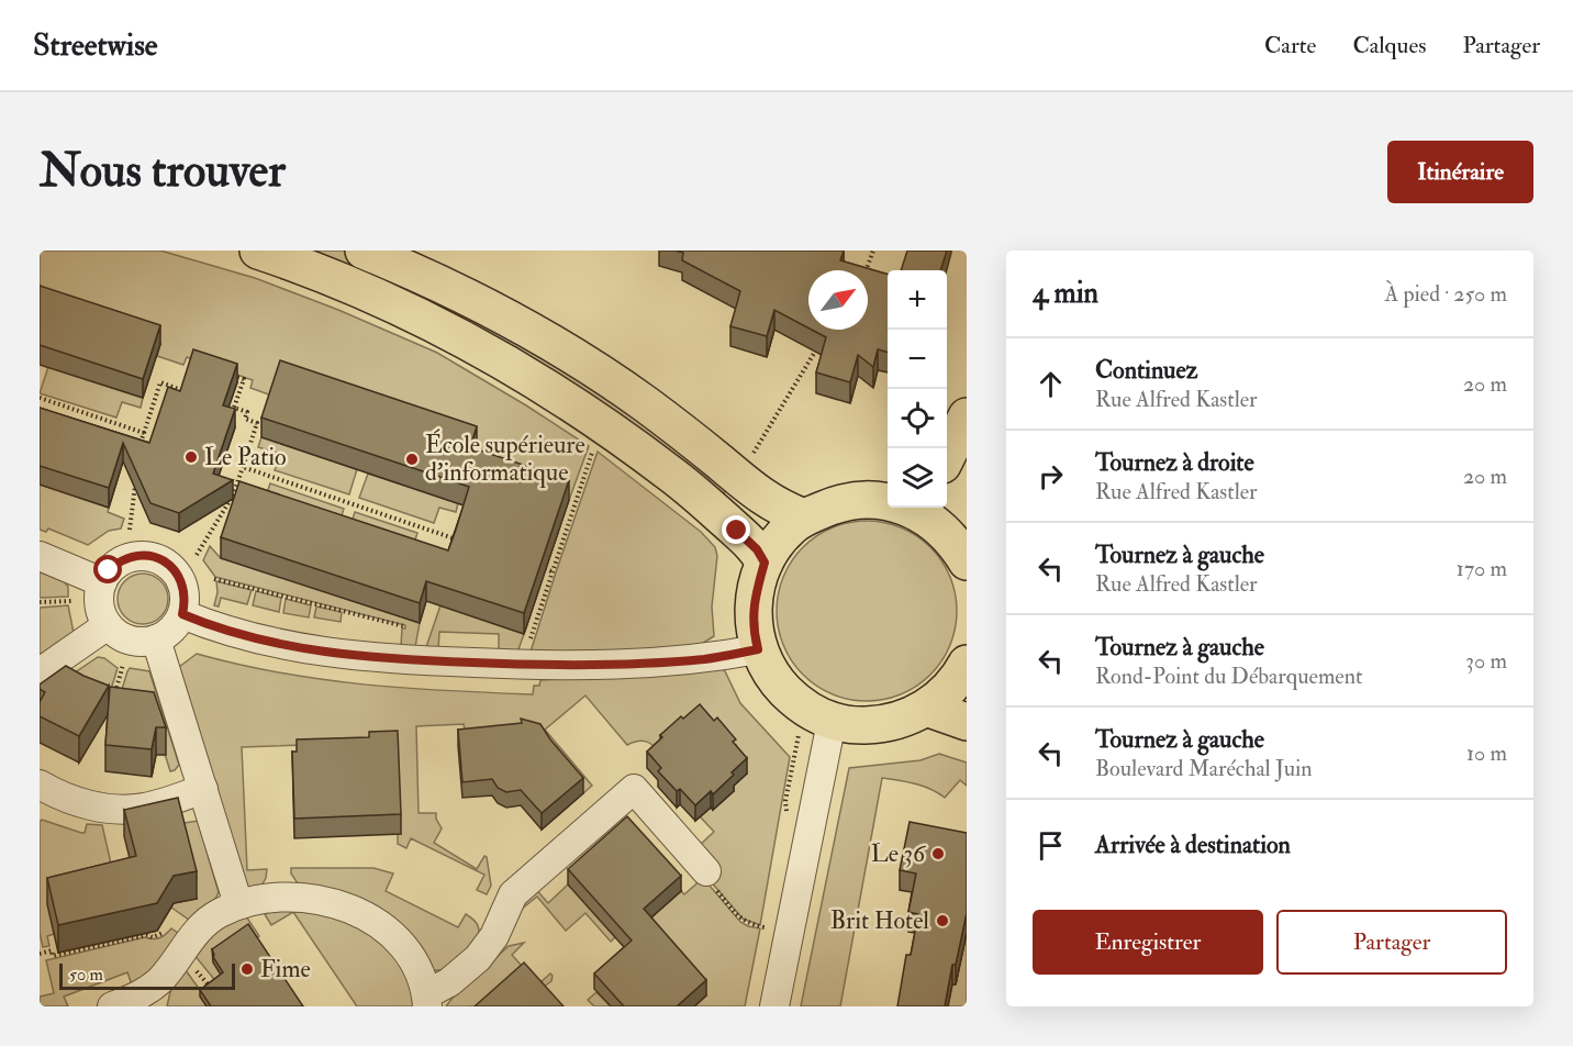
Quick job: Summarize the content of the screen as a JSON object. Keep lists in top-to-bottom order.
{
  "places": [
    "Le Patio",
    "École supérieure d'informatique",
    "Le 36",
    "Brit Hotel",
    "Fime"
  ],
  "scale_bar": "50 m",
  "north": "top right",
  "page": {
    "header": "Streetwise",
    "nav": ["Carte", "Calques", "Partager"],
    "buttons": [
      "Itinéraire",
      ["Enregistrer", "Partager"]
    ],
    "title": "Nous trouver",
    "heading": ["4 min", "À pied · 250 m"],
    "map_buttons": ["+", "−"],
    "list": [
      ["Continuez", "Rue Alfred Kastler", "20 m"],
      ["Tournez à droite", "Rue Alfred Kastler", "20 m"],
      ["Tournez à gauche", "Rue Alfred Kastler", "170 m"],
      ["Tournez à gauche", "Rond-Point du Débarquement", "30 m"],
      ["Tournez à gauche", "Boulevard Maréchal Juin", "10 m"],
      "Arrivée à destination"
    ],
    "scale": "50 m"
  }
}
